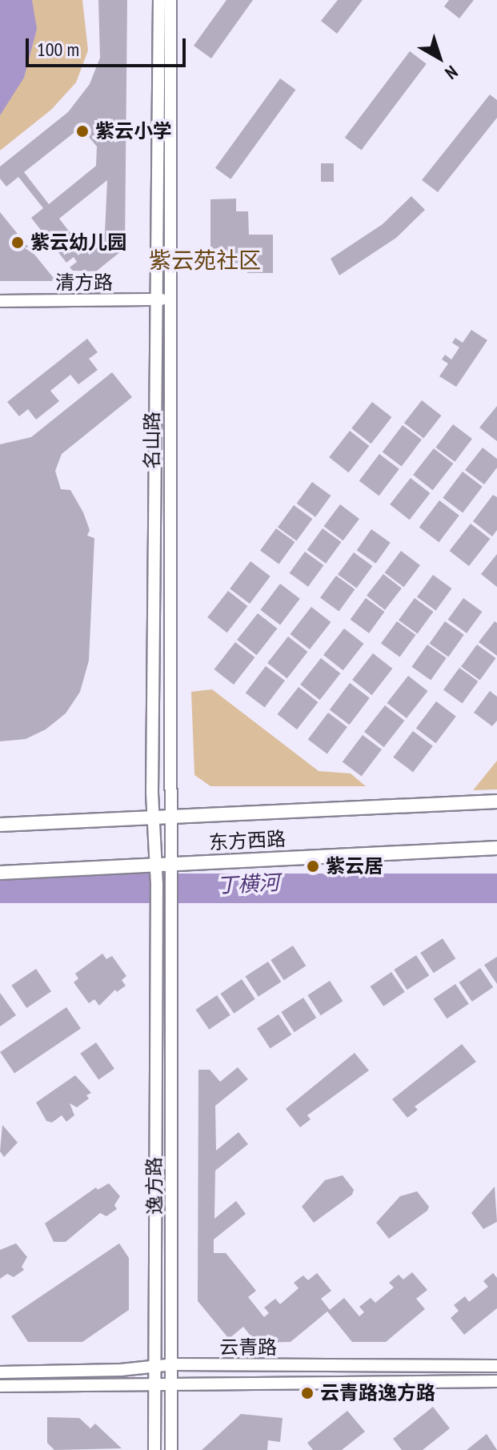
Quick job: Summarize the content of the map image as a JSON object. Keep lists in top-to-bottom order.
{
  "streets": {
    "main road": ["东方西路"],
    "street": [
      "清方路",
      "名山路",
      "逸方路",
      "云青路"
    ]
  },
  "crossings": [
    ["清方路", "名山路"],
    ["名山路", "东方西路"],
    ["名山路", "逸方路"],
    ["东方西路", "逸方路"],
    ["逸方路", "云青路"]
  ],
  "districts": ["紫云苑社区"],
  "water": ["丁横河"],
  "places": [
    "紫云小学",
    "紫云幼儿园",
    "紫云居",
    "云青路逸方路"
  ],
  "scale_bar": "100 m",
  "north": "bottom right"
}
